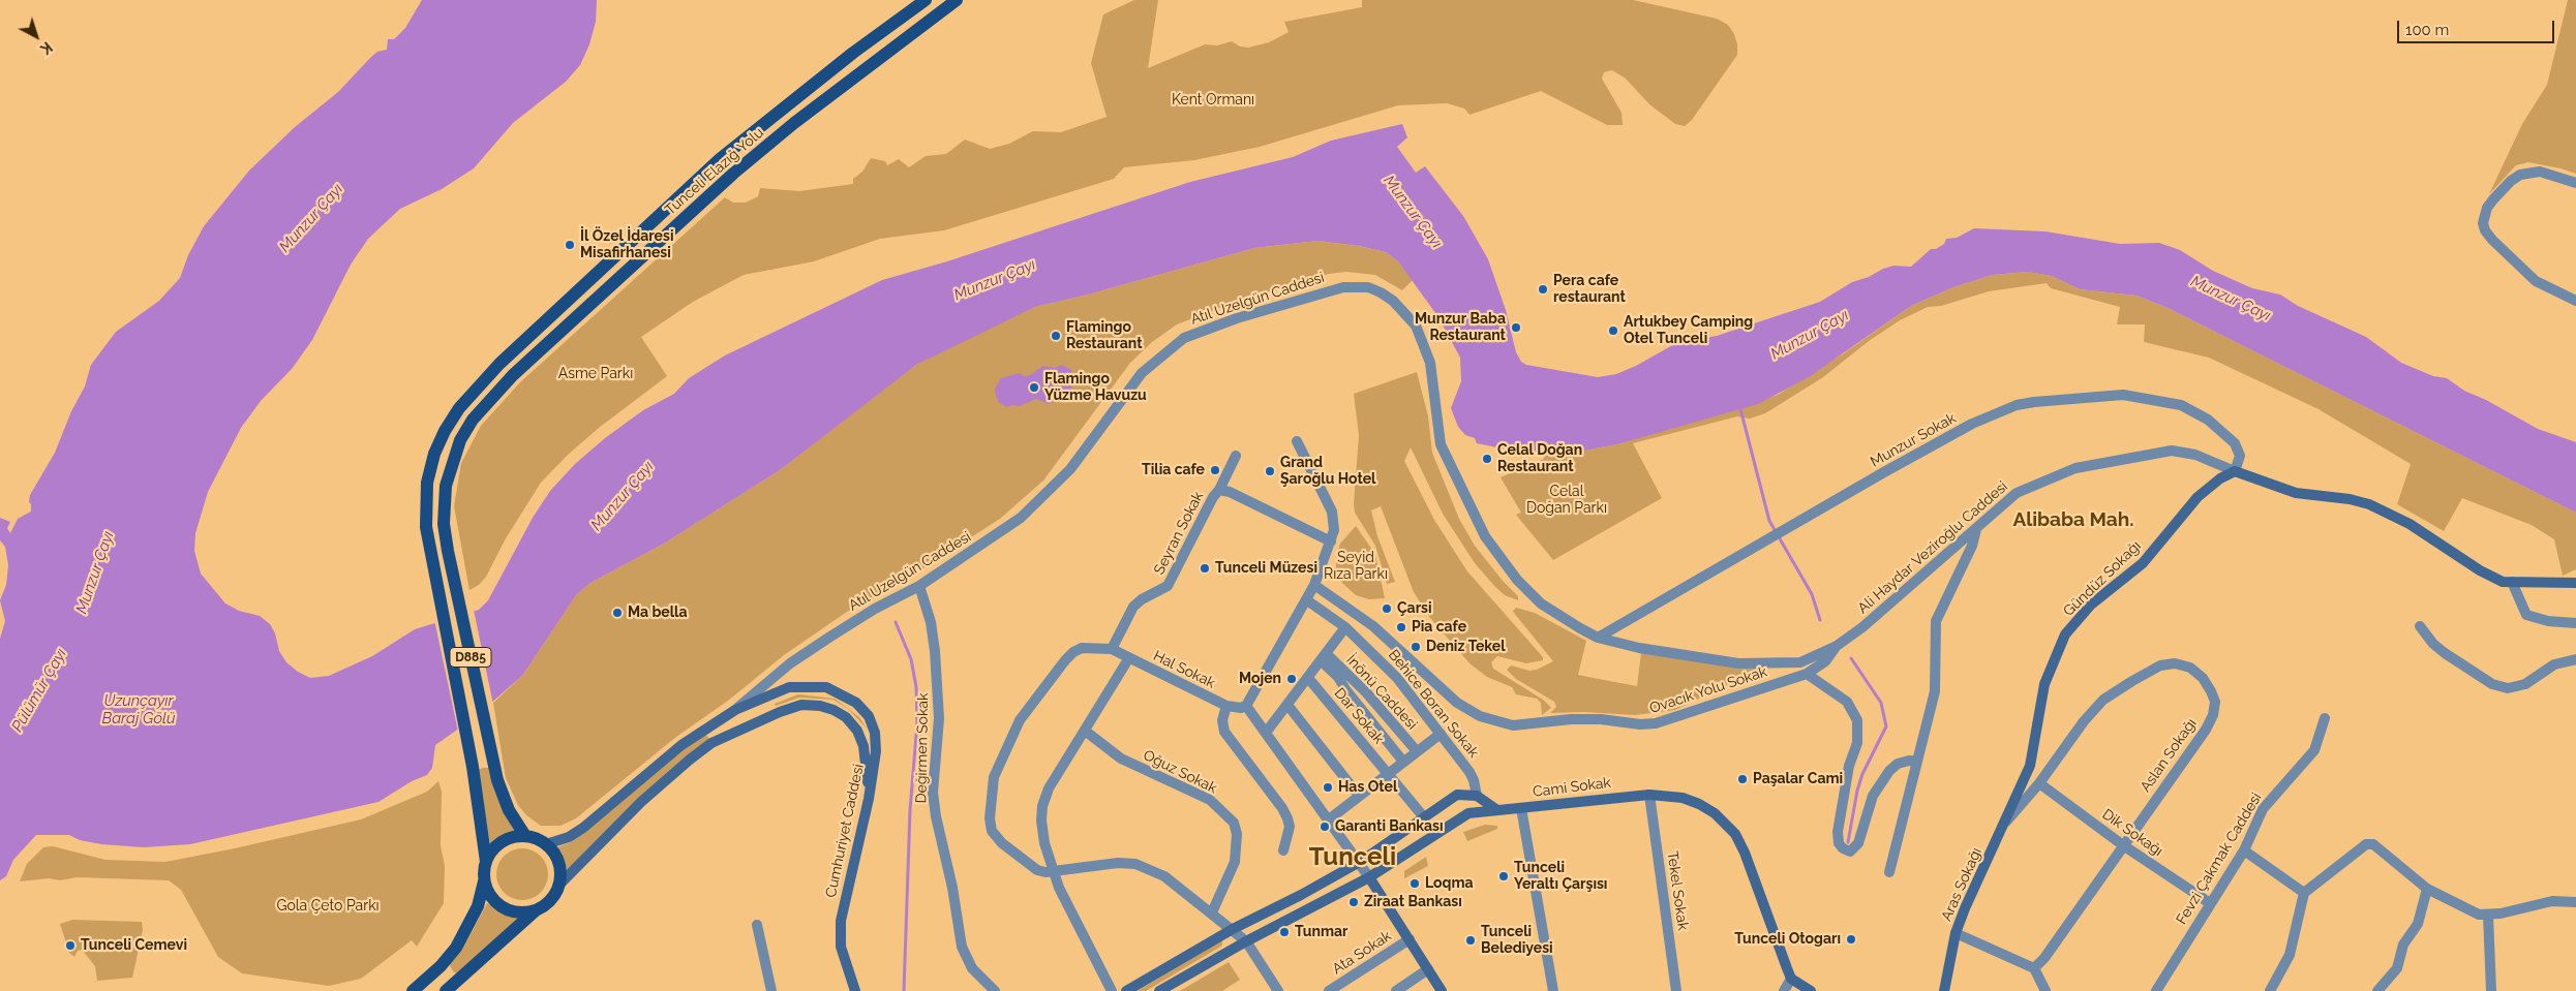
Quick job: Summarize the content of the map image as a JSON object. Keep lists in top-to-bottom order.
{
  "streets": {
    "main road": [
      "Tunceli Elazığ Yolu",
      "Ali Haydar Veziroğlu Caddesi",
      "Gündüz Sokağı",
      "D885",
      "Cami Sokak",
      "Cumhuriyet Caddesi",
      "Aras Sokağı"
    ],
    "street": [
      "Atıl Uzelgün Caddesi",
      "Munzur Sokak",
      "Seyran Sokak",
      "Hal Sokak",
      "Ovacık Yolu Sokak",
      "İnönü Caddesi",
      "Behice Boran Sokak",
      "Dar Sokak",
      "Değirmen Sokak",
      "Aslan Sokağı",
      "Oğuz Sokak",
      "Dik Sokağı",
      "Fevzi Çakmak Caddesi",
      "Tekel Sokak",
      "Ata Sokak"
    ]
  },
  "crossings": [
    ["Tunceli Elazığ Yolu", "Cumhuriyet Caddesi"],
    ["Atıl Uzelgün Caddesi", "Munzur Sokak"],
    ["Atıl Uzelgün Caddesi", "Ali Haydar Veziroğlu Caddesi"],
    ["Atıl Uzelgün Caddesi", "Ovacık Yolu Sokak"],
    ["Atıl Uzelgün Caddesi", "Değirmen Sokak"],
    ["Atıl Uzelgün Caddesi", "Cumhuriyet Caddesi"],
    ["Munzur Sokak", "Ali Haydar Veziroğlu Caddesi"],
    ["Munzur Sokak", "Gündüz Sokağı"],
    ["Seyran Sokak", "Hal Sokak"],
    ["Ali Haydar Veziroğlu Caddesi", "Gündüz Sokağı"],
    ["Ali Haydar Veziroğlu Caddesi", "Ovacık Yolu Sokak"],
    ["Gündüz Sokağı", "Aslan Sokağı"],
    ["Gündüz Sokağı", "Aras Sokağı"],
    ["İnönü Caddesi", "Behice Boran Sokak"],
    ["İnönü Caddesi", "Dar Sokak"],
    ["Aslan Sokağı", "Dik Sokağı"],
    ["Aslan Sokağı", "Aras Sokağı"],
    ["Cami Sokak", "Tekel Sokak"],
    ["Dik Sokağı", "Fevzi Çakmak Caddesi"]
  ],
  "districts": ["Alibaba Mah.", "Tunceli"],
  "water": ["Munzur Çayı", "Pülümür Çayı", "Uzunçayır Baraj Gölü"],
  "parks": [
    "Kent Ormanı",
    "Asme Parkı",
    "Celal Doğan Parkı",
    "Seyid Rıza Parkı",
    "Gola Çeto Parkı"
  ],
  "places": [
    "İl Özel İdaresi Misafirhanesi",
    "Pera cafe restaurant",
    "Munzur Baba Restaurant",
    "Artukbey Camping Otel Tunceli",
    "Flamingo Restaurant",
    "Flamingo Yüzme Havuzu",
    "Celal Doğan Restaurant",
    "Tilia cafe",
    "Grand Şaroğlu Hotel",
    "Tunceli Müzesi",
    "Çarsi",
    "Ma bella",
    "Pia cafe",
    "Deniz Tekel",
    "Mojen",
    "Paşalar Cami",
    "Has Otel",
    "Garanti Bankası",
    "Tunceli Yeraltı Çarşısı",
    "Loqma",
    "Ziraat Bankası",
    "Tunmar",
    "Tunceli Otogarı",
    "Tunceli Belediyesi",
    "Tunceli Cemevi"
  ],
  "scale_bar": "100 m",
  "north": "bottom right"
}
